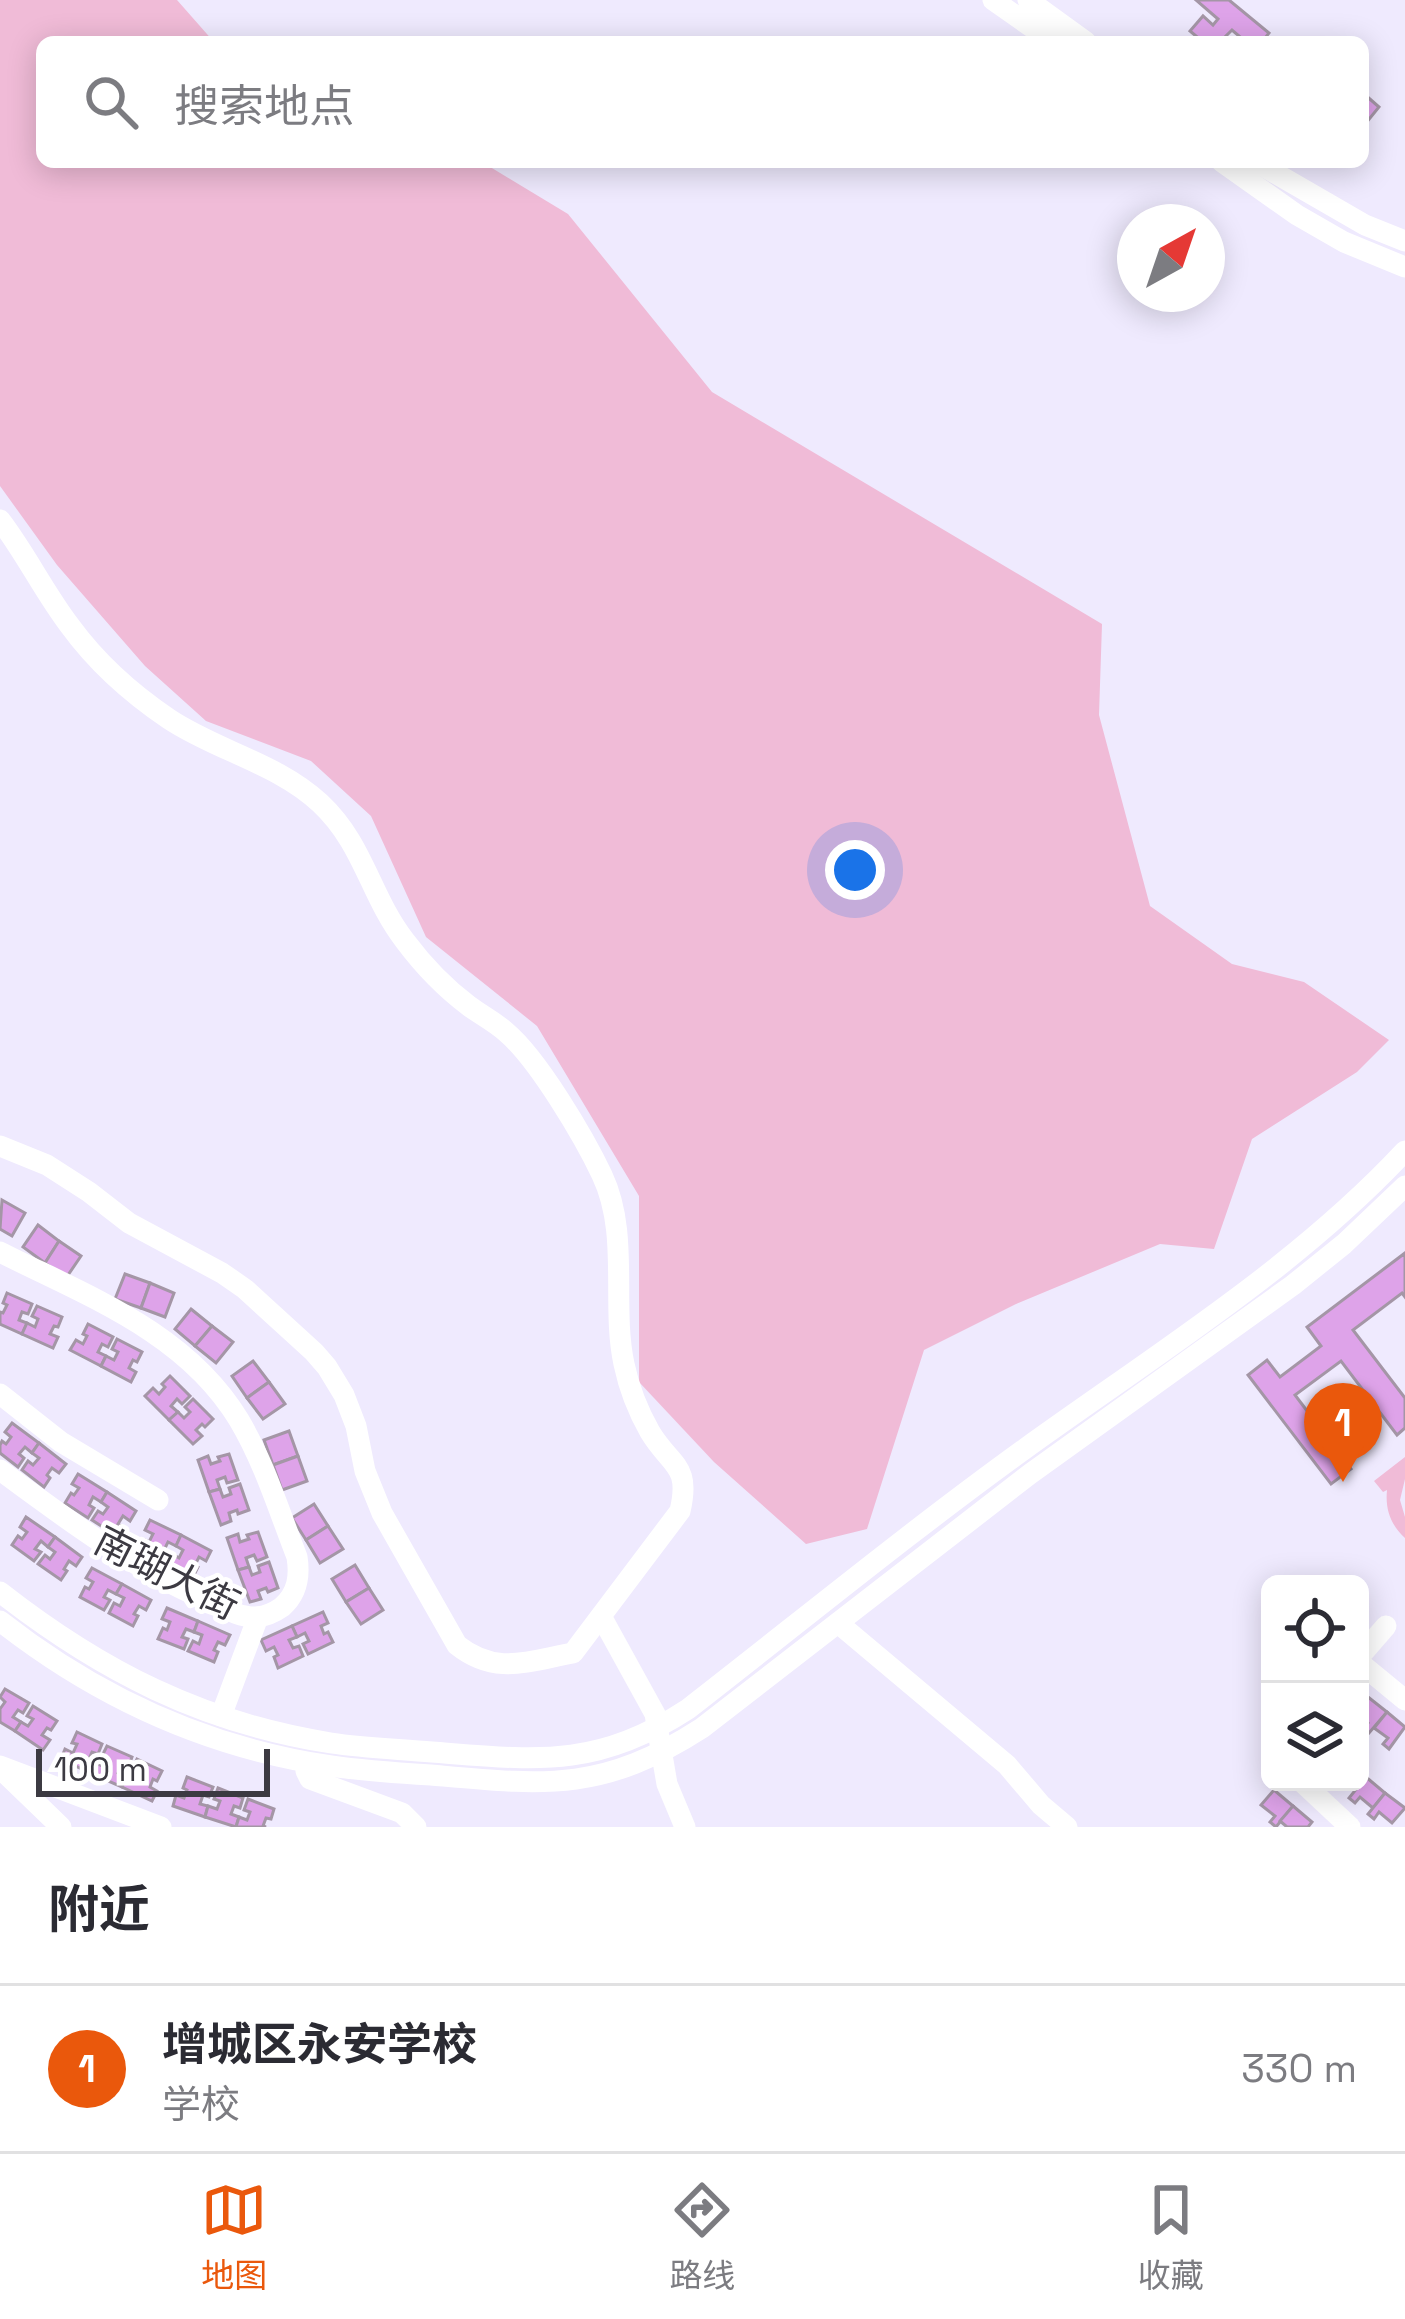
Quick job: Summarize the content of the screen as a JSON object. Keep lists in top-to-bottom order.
{
  "streets": {
    "street": ["南瑚大街"]
  },
  "scale_bar": "100 m",
  "north": "top right",
  "page": {
    "search": "搜索地点",
    "pins": "1",
    "scale": "100 m",
    "heading": "附近",
    "list": [
      {
        "mark": "1",
        "name": "增城区永安学校",
        "note": "学校",
        "value": "330 m"
      }
    ],
    "nav": ["地图", "路线", "收藏"]
  }
}
